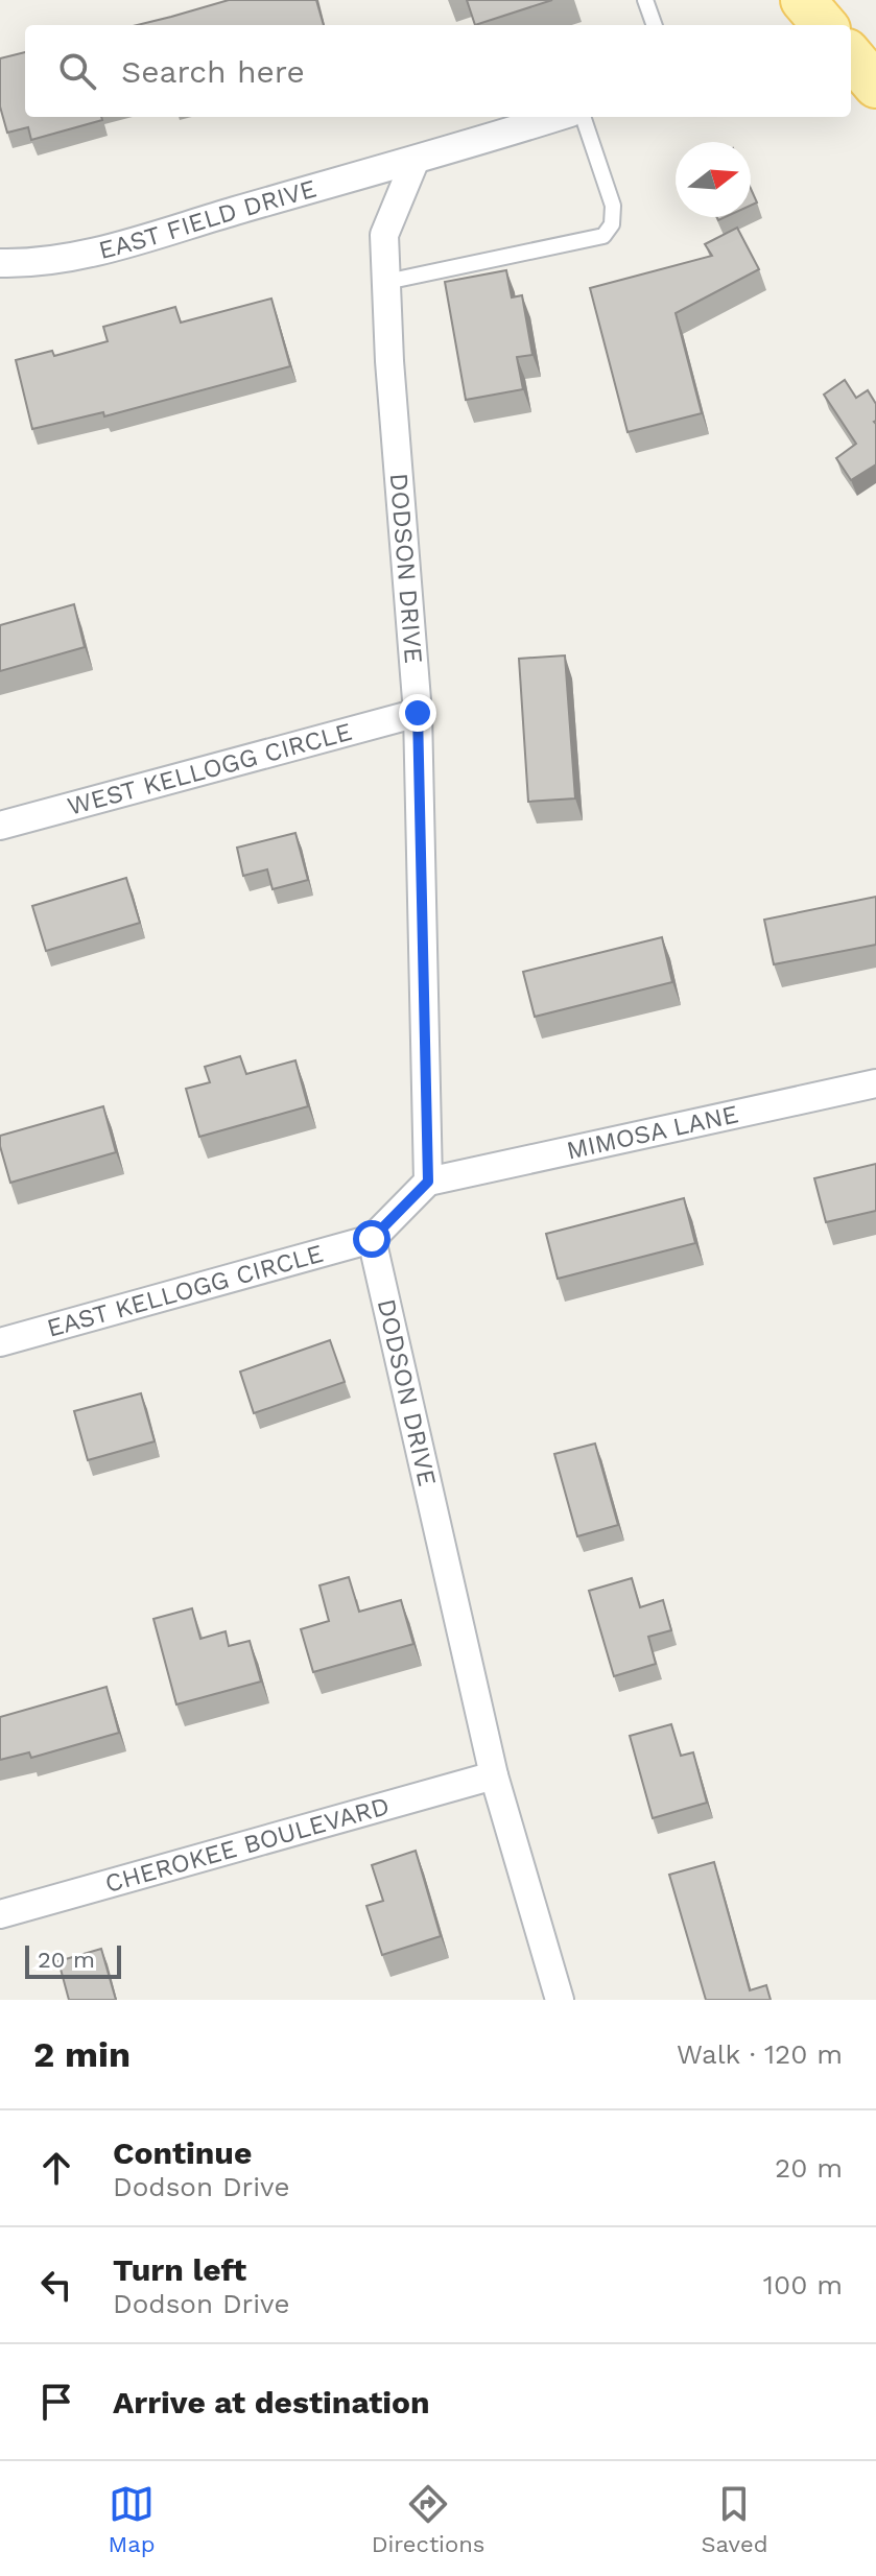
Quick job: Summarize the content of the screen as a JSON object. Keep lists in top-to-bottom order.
{
  "streets": {
    "street": [
      "EAST FIELD DRIVE",
      "DODSON DRIVE",
      "WEST KELLOGG CIRCLE",
      "MIMOSA LANE",
      "EAST KELLOGG CIRCLE",
      "CHEROKEE BOULEVARD"
    ]
  },
  "crossings": [
    ["EAST FIELD DRIVE", "DODSON DRIVE"],
    ["DODSON DRIVE", "WEST KELLOGG CIRCLE"],
    ["DODSON DRIVE", "MIMOSA LANE"],
    ["DODSON DRIVE", "EAST KELLOGG CIRCLE"],
    ["DODSON DRIVE", "CHEROKEE BOULEVARD"]
  ],
  "scale_bar": "20 m",
  "north": "right",
  "page": {
    "search": "Search here",
    "scale": "20 m",
    "heading": ["2 min", "Walk · 120 m"],
    "list": [
      ["Continue", "Dodson Drive", "20 m"],
      ["Turn left", "Dodson Drive", "100 m"],
      "Arrive at destination"
    ],
    "nav": ["Map", "Directions", "Saved"]
  }
}
